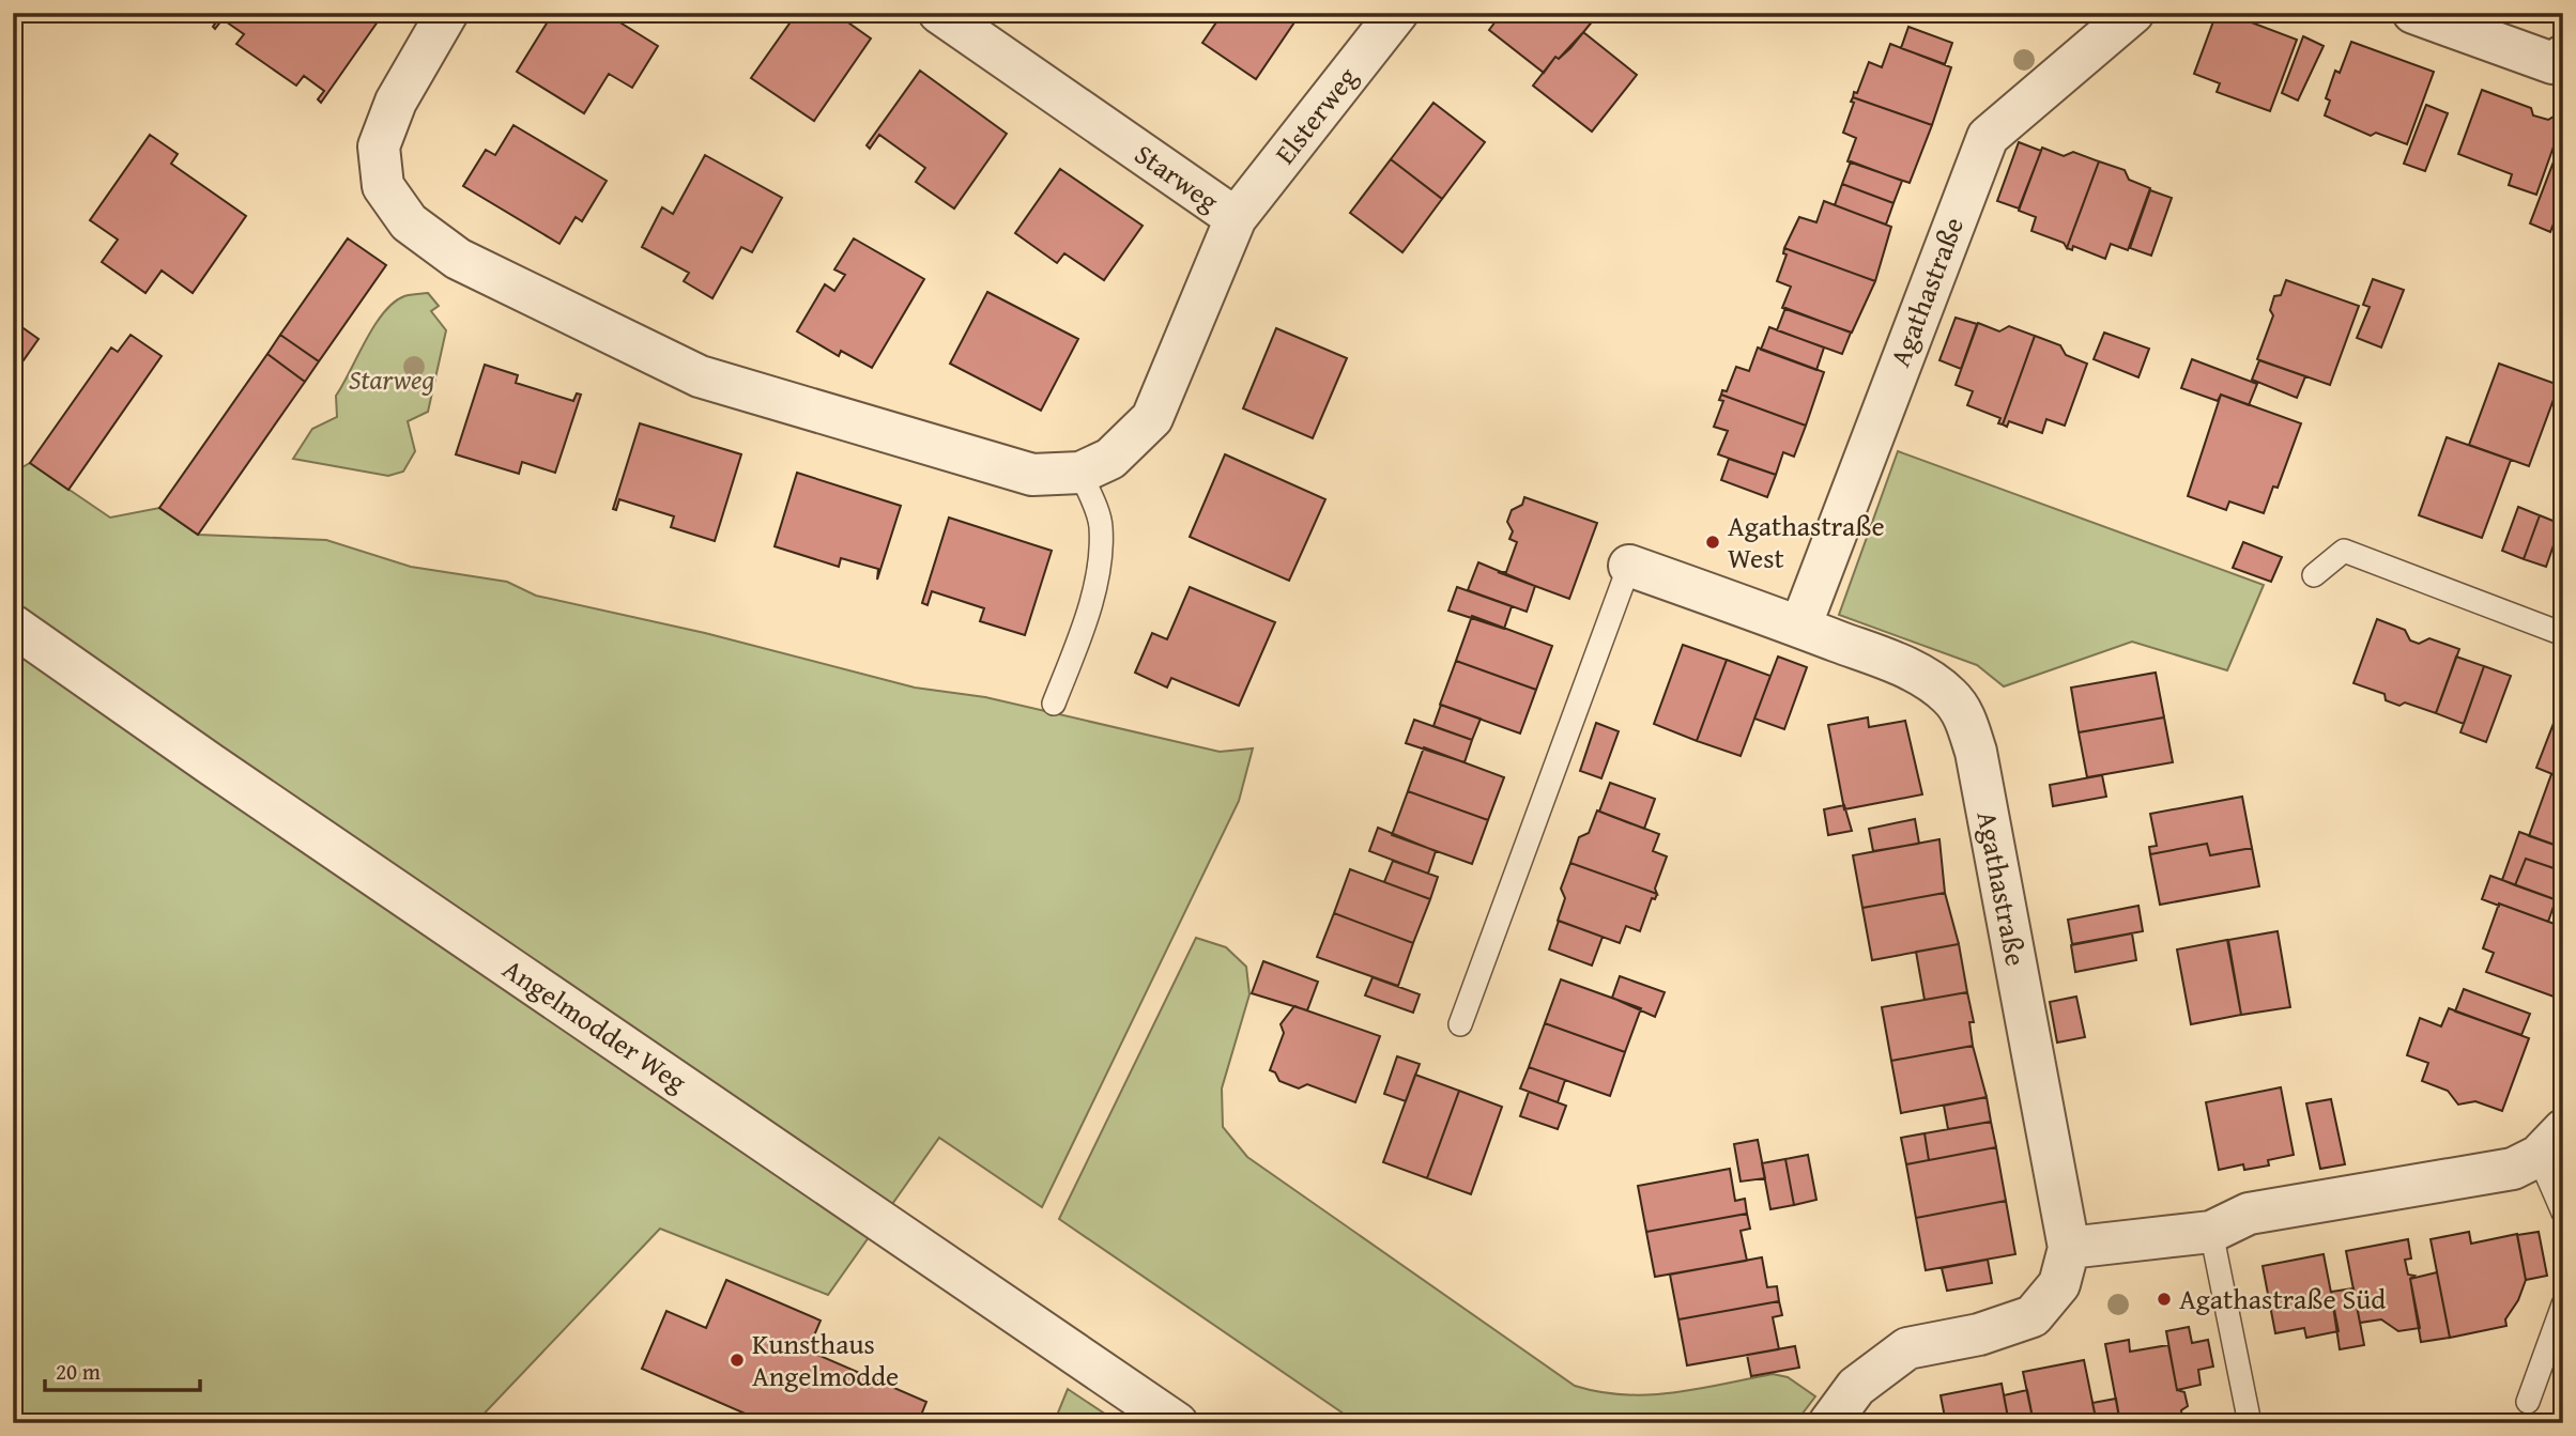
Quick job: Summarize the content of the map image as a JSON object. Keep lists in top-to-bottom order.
{
  "streets": {
    "street": [
      "Elsterweg",
      "Starweg",
      "Agathastraße",
      "Angelmodder Weg"
    ]
  },
  "crossings": [
    ["Elsterweg", "Starweg"]
  ],
  "parks": ["Starweg"],
  "places": ["Agathastraße West", "Agathastraße Süd", "Kunsthaus Angelmodde"],
  "scale_bar": "20 m"
}
